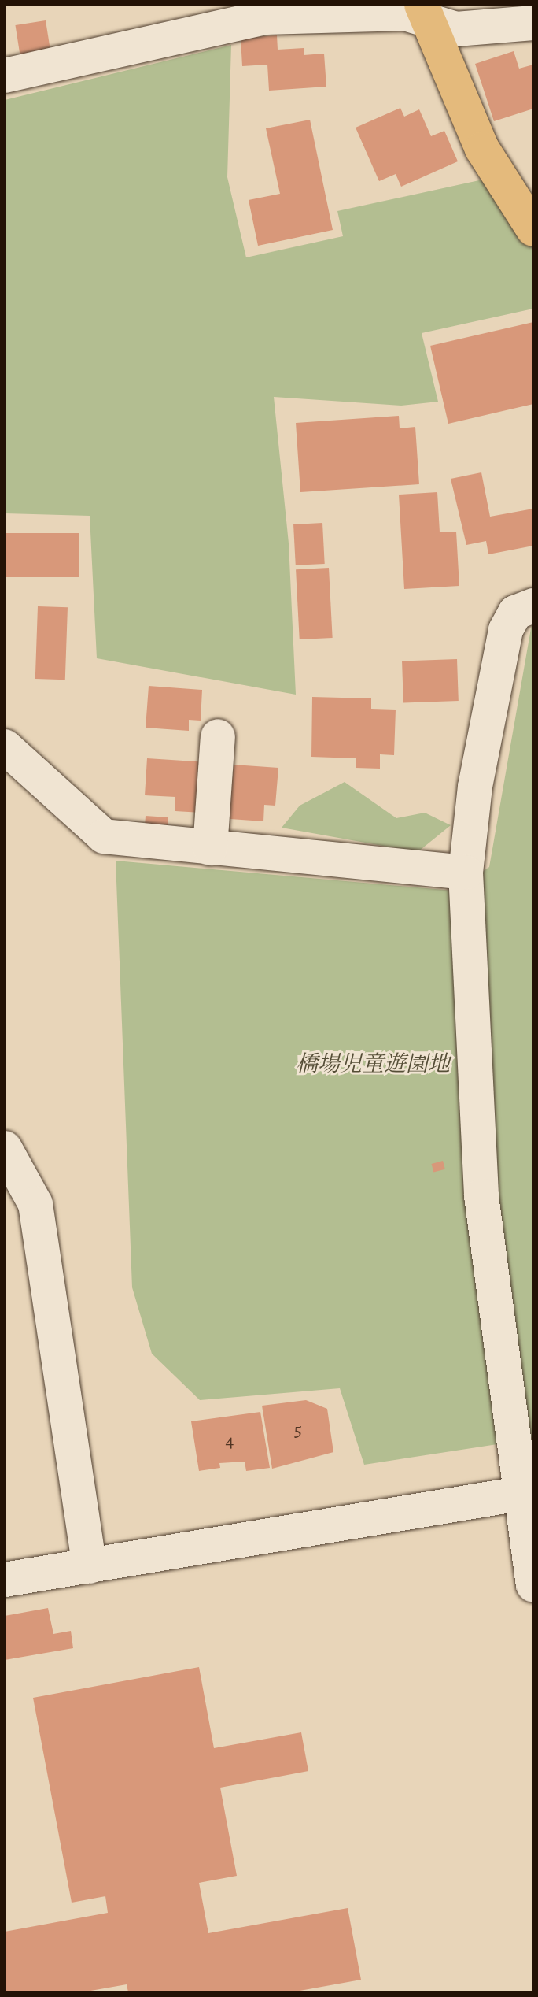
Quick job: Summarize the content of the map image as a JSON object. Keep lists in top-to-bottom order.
{
  "parks": ["橋場児童遊園地"],
  "house_numbers": ["5", "4"]
}
